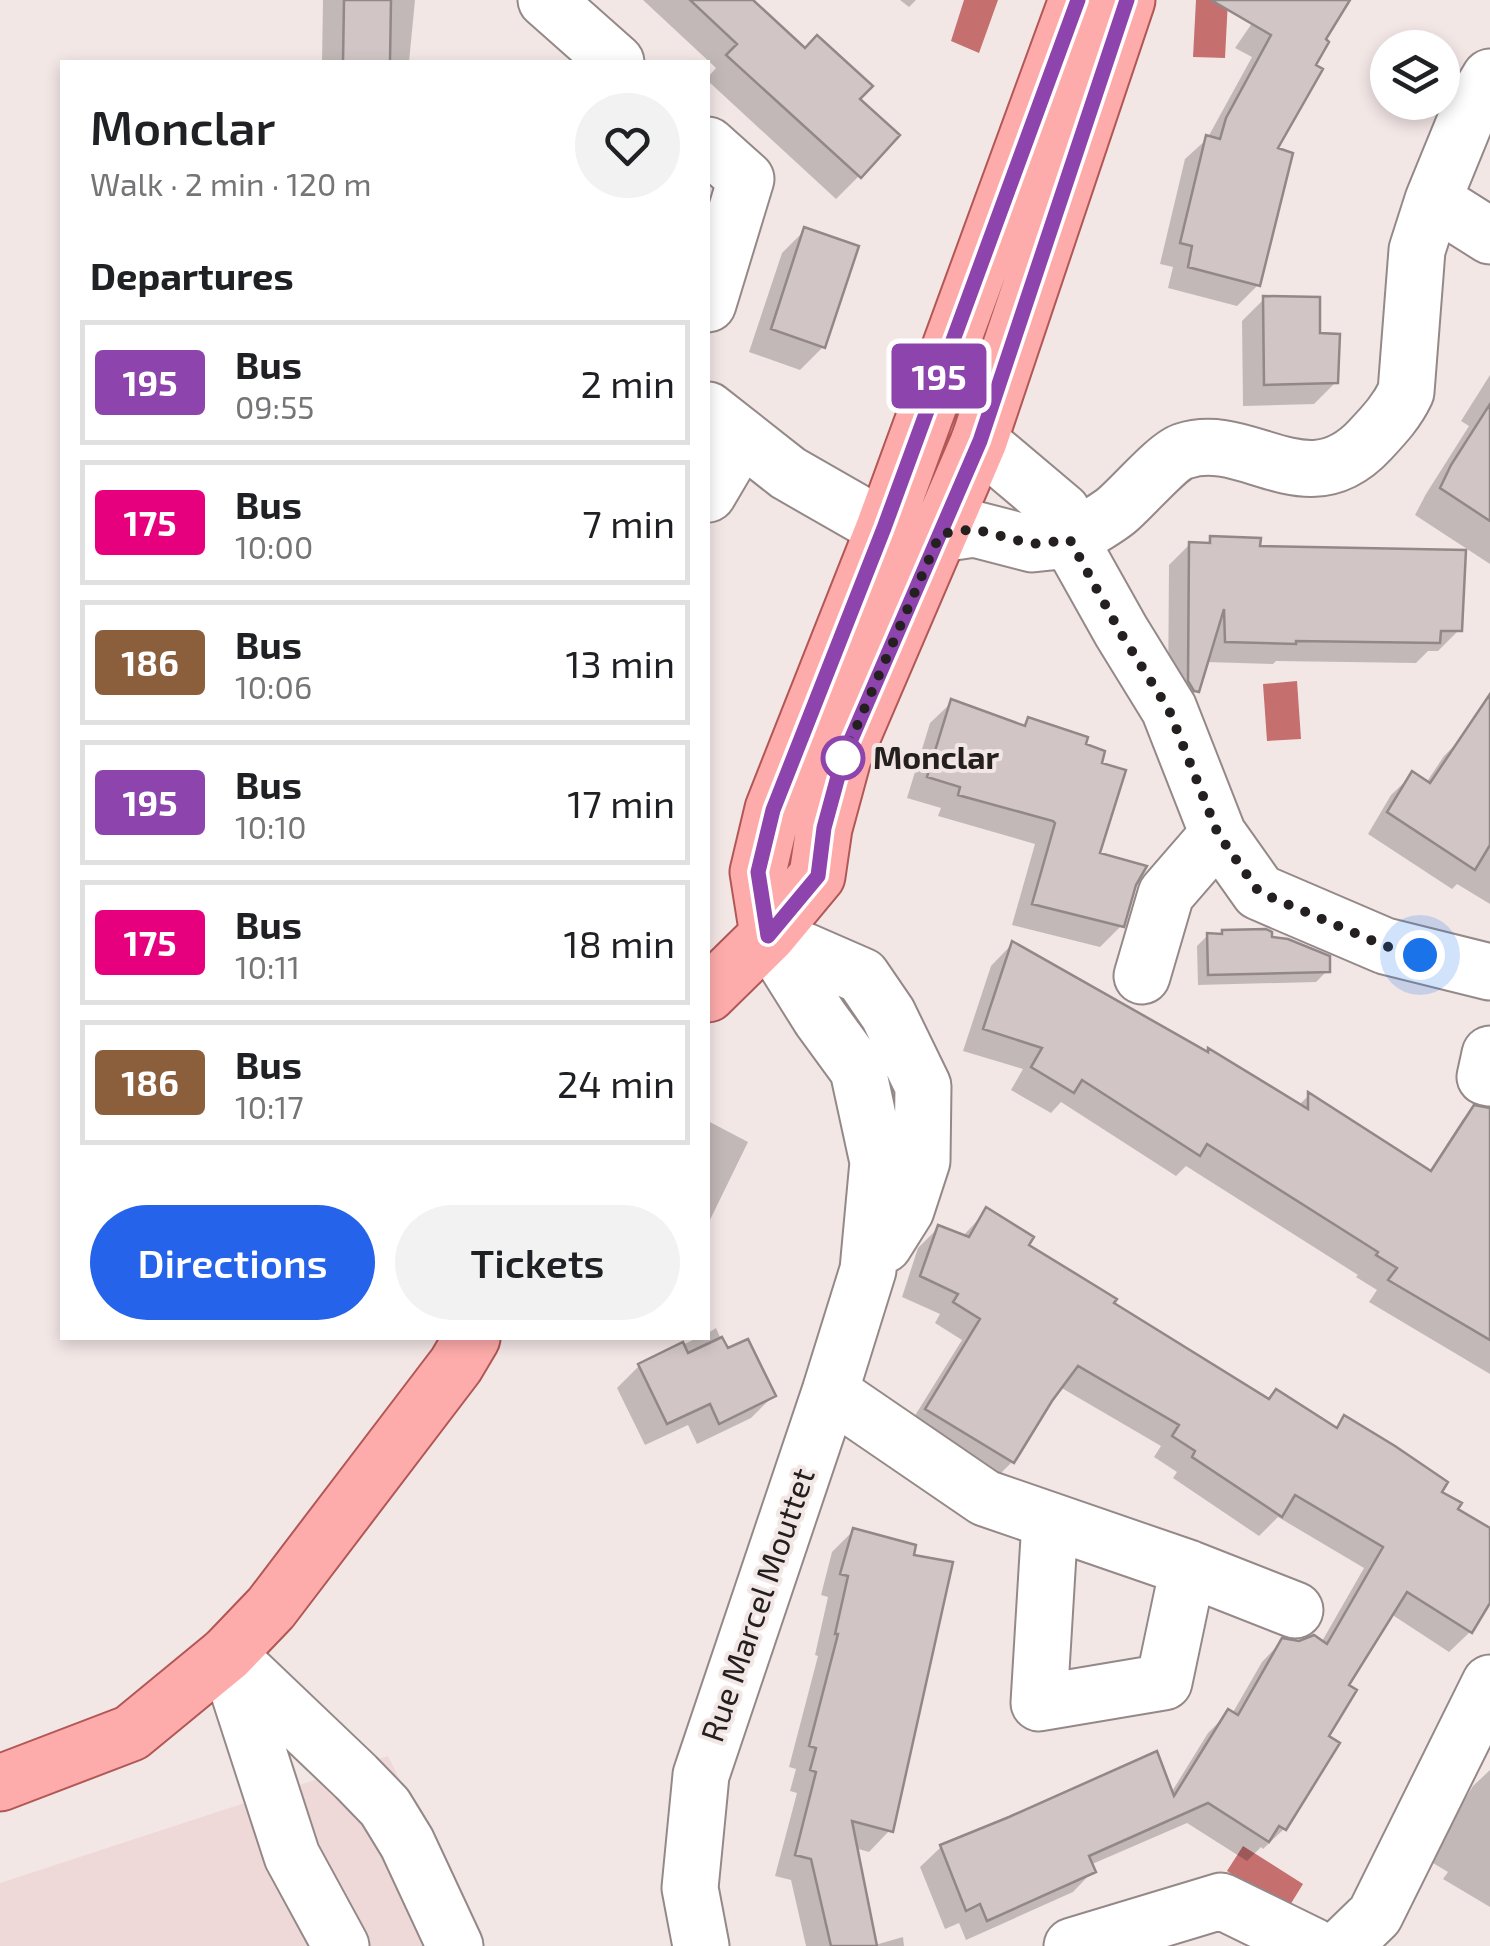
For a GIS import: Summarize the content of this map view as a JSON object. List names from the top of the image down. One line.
{"streets":{"street":["Rue Marcel Mouttet"]},"places":["Monclar"],"lines":["bus line 195"],"page":{"on_map":"195","heading":[["Monclar","Walk · 2 min · 120 m"],"Departures"],"list":[{"mark":"195","name":"Bus","note":"09:55","value":"2 min"},{"mark":"175","name":"Bus","note":"10:00","value":"7 min"},{"mark":"186","name":"Bus","note":"10:06","value":"13 min"},{"mark":"195","name":"Bus","note":"10:10","value":"17 min"},{"mark":"175","name":"Bus","note":"10:11","value":"18 min"},{"mark":"186","name":"Bus","note":"10:17","value":"24 min"}],"buttons":["Directions","Tickets"]}}
